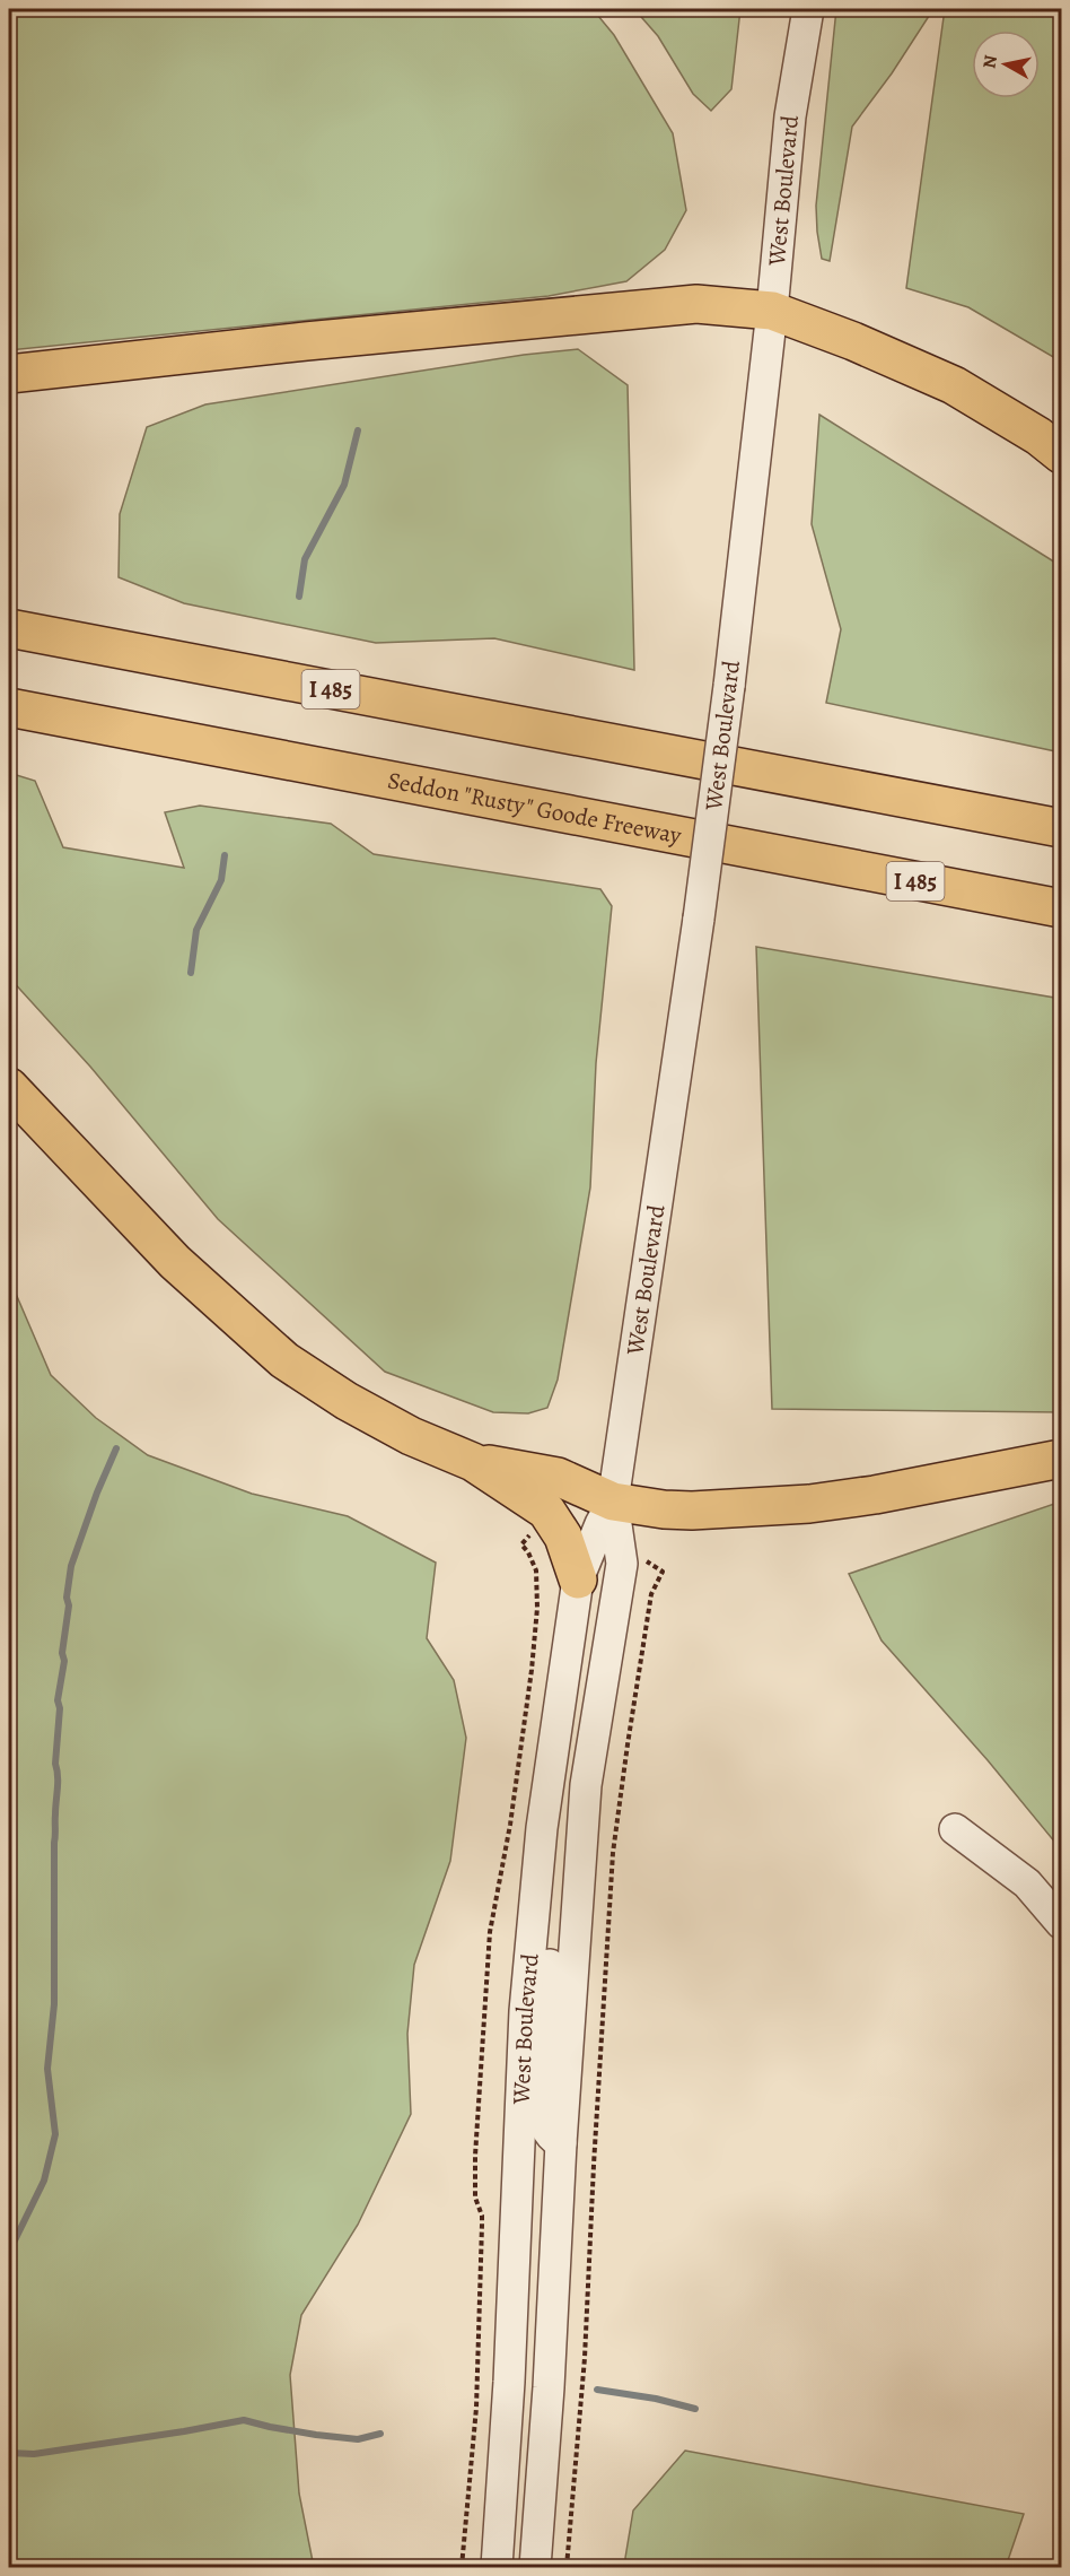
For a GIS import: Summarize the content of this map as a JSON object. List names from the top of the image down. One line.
{"streets":{"highway":["I 485","Seddon \"Rusty\" Goode Freeway"],"street":["West Boulevard"]},"north":"left"}
